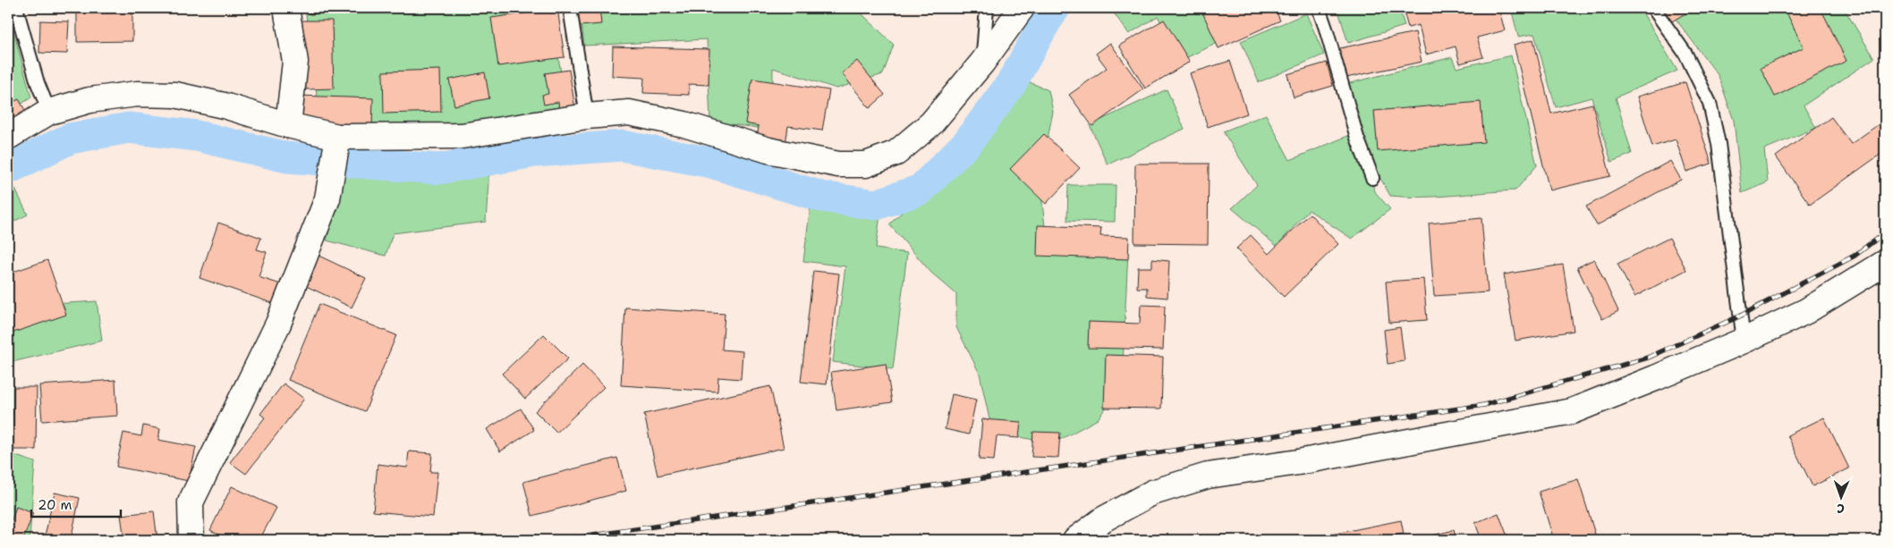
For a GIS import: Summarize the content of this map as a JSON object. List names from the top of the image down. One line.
{"scale_bar":"20 m","north":"bottom"}
